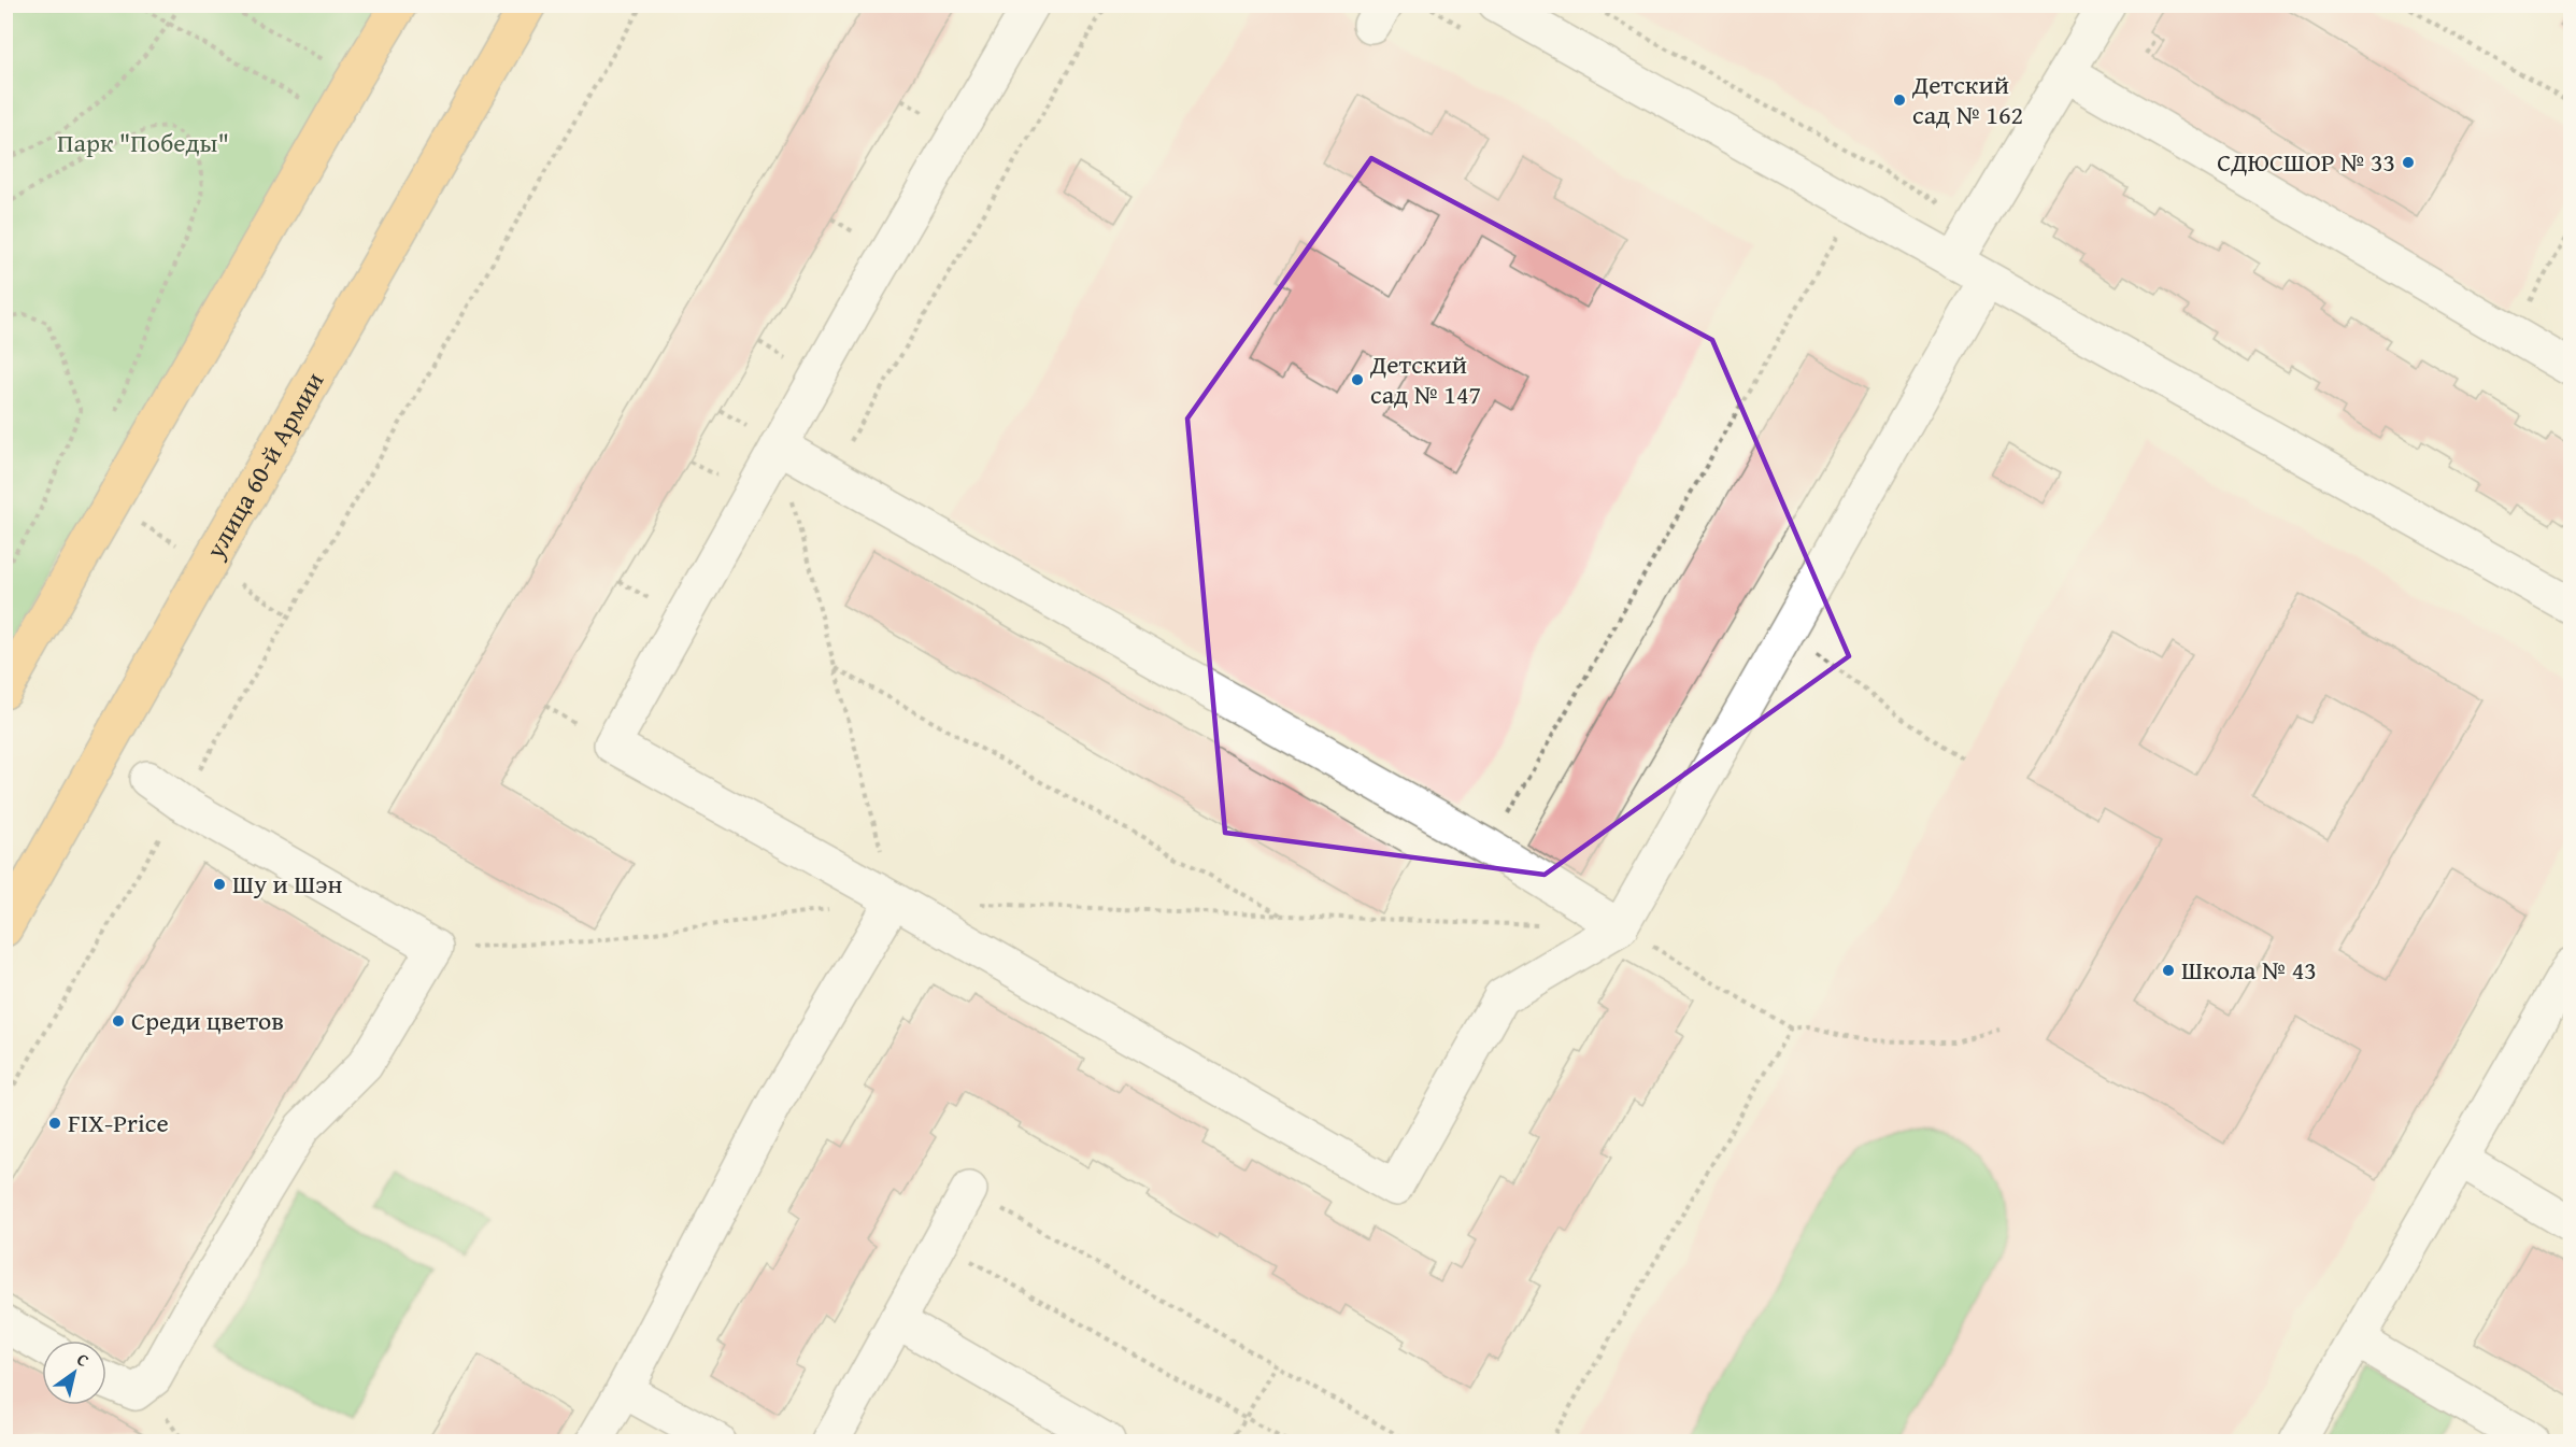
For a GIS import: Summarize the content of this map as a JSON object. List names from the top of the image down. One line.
{"streets":{"main road":["улица 60-й Армии"]},"parks":["Парк \"Победы\""],"places":["Детский сад № 162","СДЮСШОР № 33","Детский сад № 147","Шу и Шэн","Школа № 43","Среди цветов","FIX-Price"],"north":"top right"}
